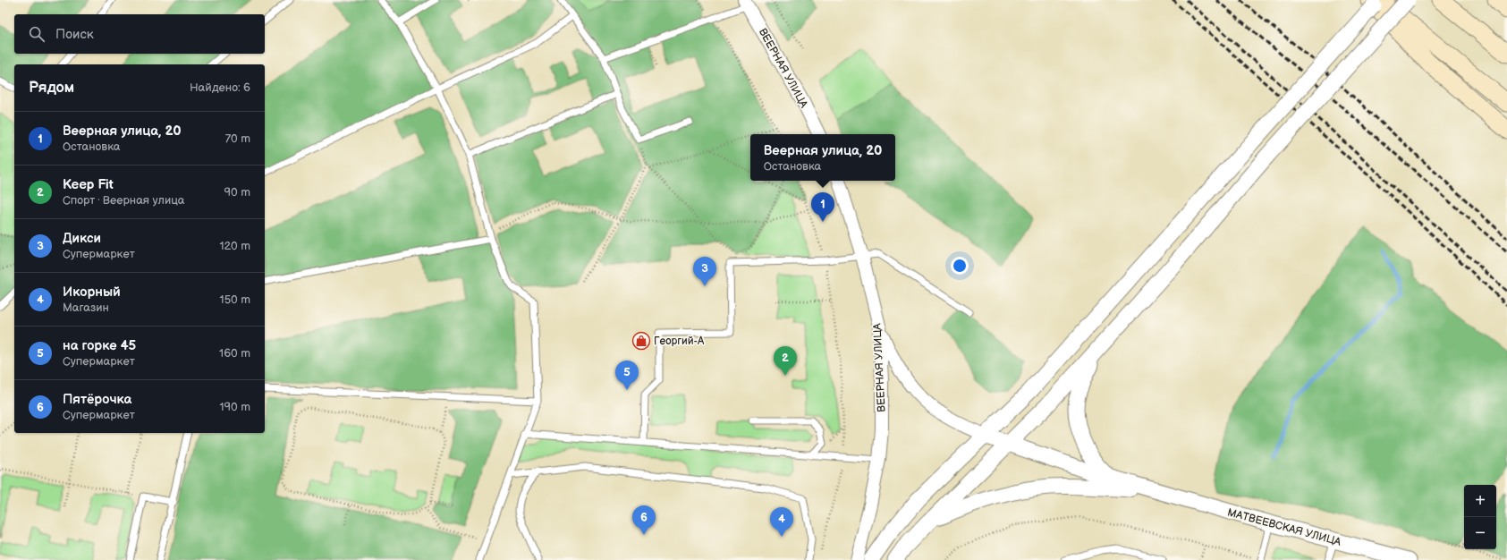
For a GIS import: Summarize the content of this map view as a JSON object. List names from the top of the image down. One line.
{"streets":{"street":["ВЕЕРНАЯ УЛИЦА","МАТВЕЕВСКАЯ УЛИЦА"]},"places":{"shop":["Георгий-А"]},"page":{"search":"Поиск","heading":["Рядом","Найдено: 6"],"list":[{"mark":"1","name":"Веерная улица, 20","note":"Остановка","value":"70 m"},{"mark":"2","name":"Keep Fit","note":"Спорт · Веерная улица","value":"90 m"},{"mark":"3","name":"Дикси","note":"Супермаркет","value":"120 m"},{"mark":"4","name":"Икорный","note":"Магазин","value":"150 m"},{"mark":"5","name":"на горке 45","note":"Супермаркет","value":"160 m"},{"mark":"6","name":"Пятёрочка","note":"Супермаркет","value":"190 m"}],"popup":["Веерная улица, 20","Остановка"],"pins":["1","3","2","5","6","4"],"map_buttons":["+","−"]}}
